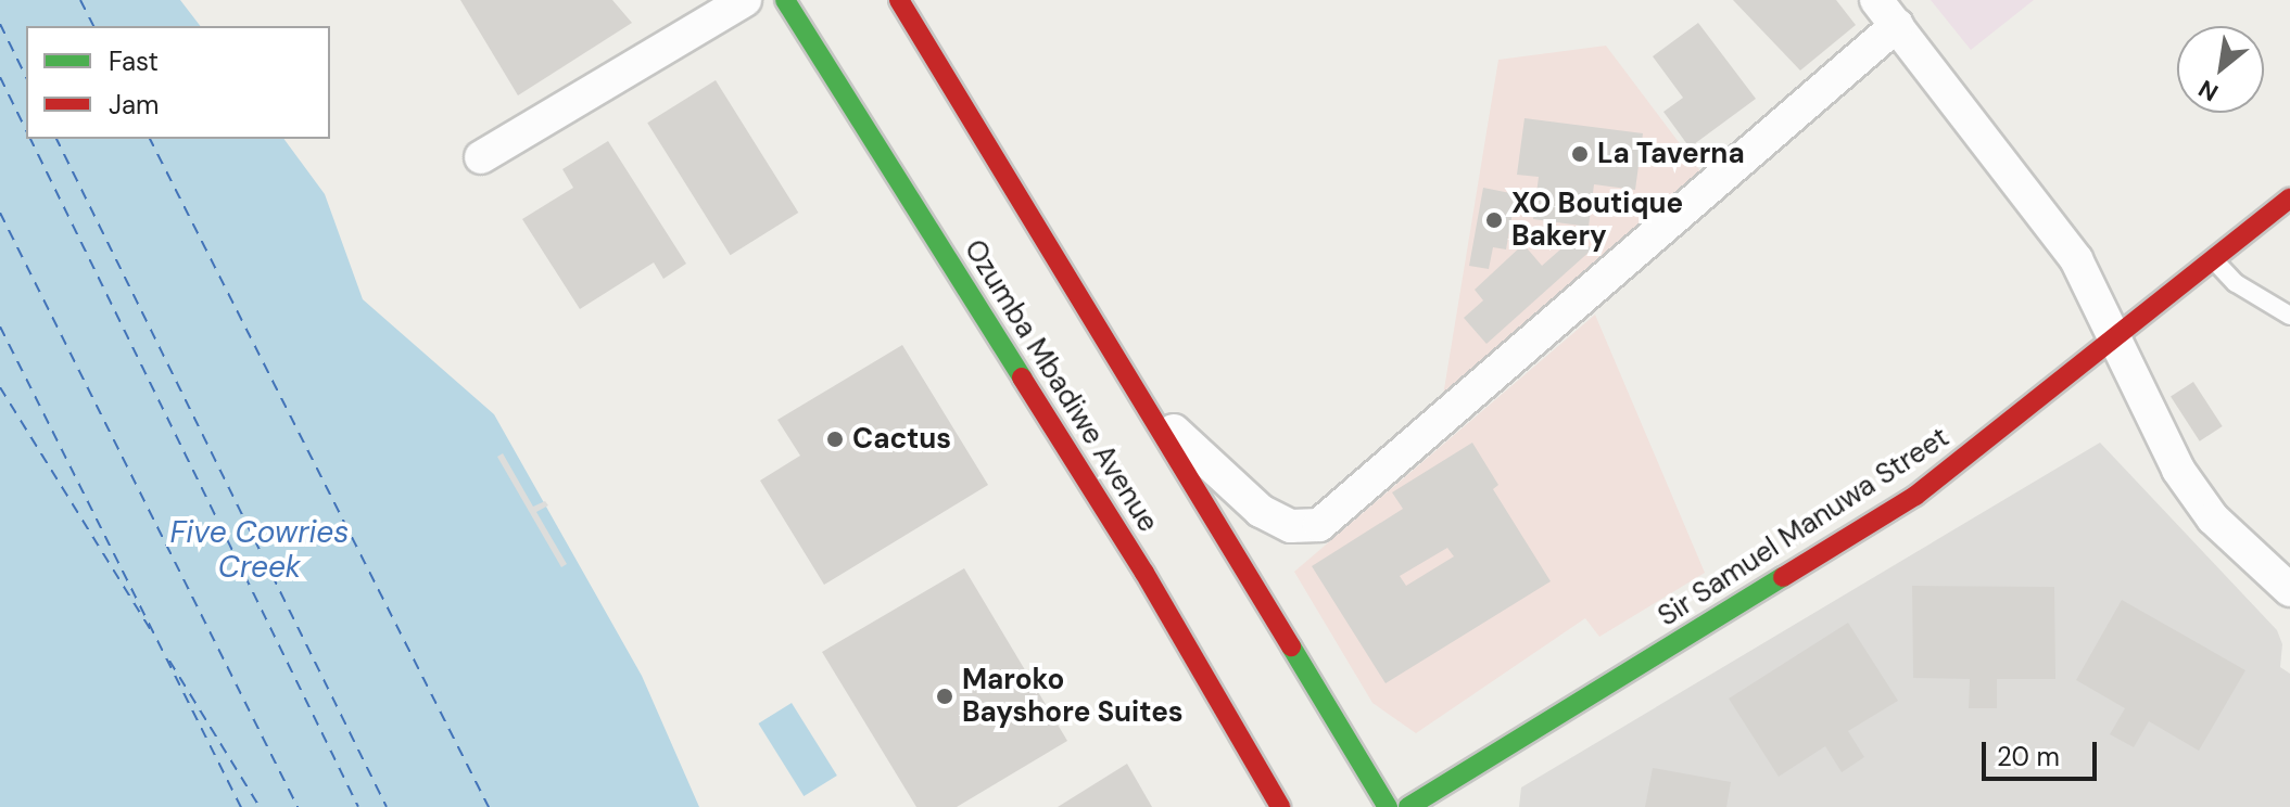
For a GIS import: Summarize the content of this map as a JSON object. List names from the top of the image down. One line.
{"streets":{"main road":["Ozumba Mbadiwe Avenue","Sir Samuel Manuwa Street"]},"water":["Five Cowries Creek"],"places":["La Taverna","XO Boutique Bakery","Cactus","Maroko Bayshore Suites"],"legend":["Fast","Jam"],"scale_bar":"20 m","north":"bottom left"}
